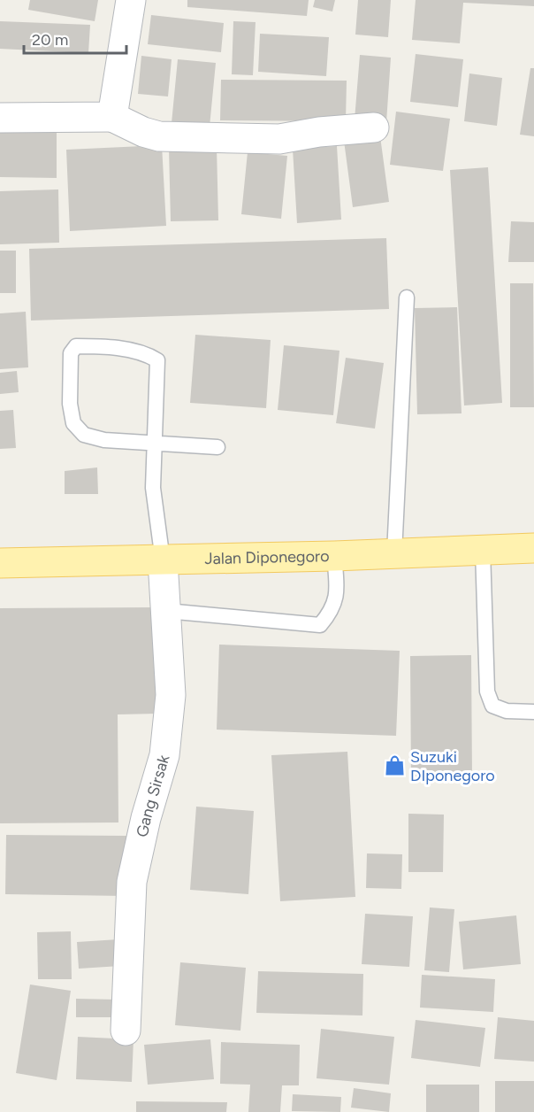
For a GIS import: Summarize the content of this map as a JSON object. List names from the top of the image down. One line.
{"streets":{"main road":["Jalan Diponegoro"],"street":["Gang Sirsak"]},"crossings":[["Jalan Diponegoro","Gang Sirsak"]],"places":{"shop":["Suzuki DIponegoro"]},"scale_bar":"20 m"}
